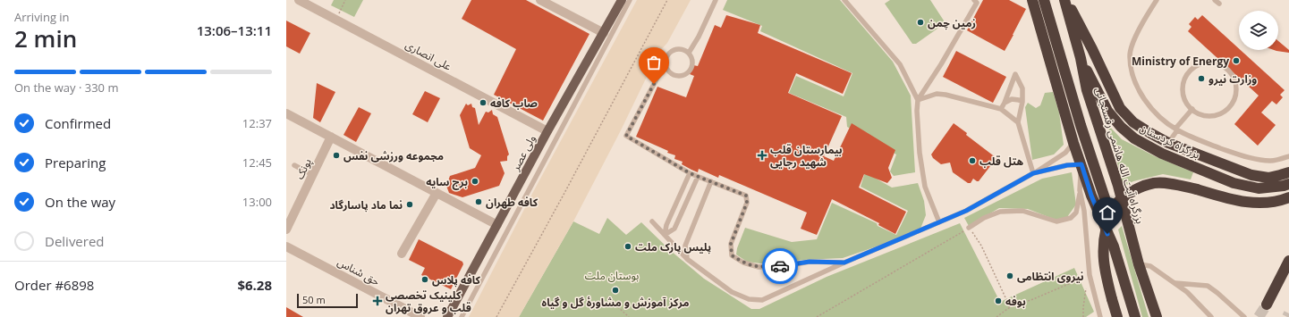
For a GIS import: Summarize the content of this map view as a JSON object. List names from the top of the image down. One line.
{"streets":{"highway":["بزرگراه کردستان","بزرگراه آیت الله هاشمی رفسنجانی"],"main road":["ولی عصر"],"street":["علی انصاری","پونک","حق شناس"]},"crossings":[["علی انصاری","ولی عصر"],["بزرگراه کردستان","بزرگراه آیت الله هاشمی رفسنجانی"]],"parks":["بوستان ملت"],"places":{"other":["زمین چمن","Ministry of Energy","وزارت نیرو","صاب کافه","مجموعه ورزشی نفس","هتل قلب","برج سایه","کافه طهران","نما ماد پاسارگاد","پلیس پارک ملت","نیروی انتظامی","کافه پلاس","مرکز آموزش و مشاورهٔ گل و گیاه","بوفه"],"health":["بیمارستان قلب شهید رجایی","کلینیک تخصصی قلب و عروق تهران"]},"scale_bar":"50 m","page":{"heading":["2 min","Arriving in","13:06–13:11"],"panel":["Order #6898","$6.28"],"bar":"On the way · 330 m","list":[["Confirmed","12:37"],["Preparing","12:45"],["On the way","13:00"],"Delivered"],"scale":"50 m"}}
